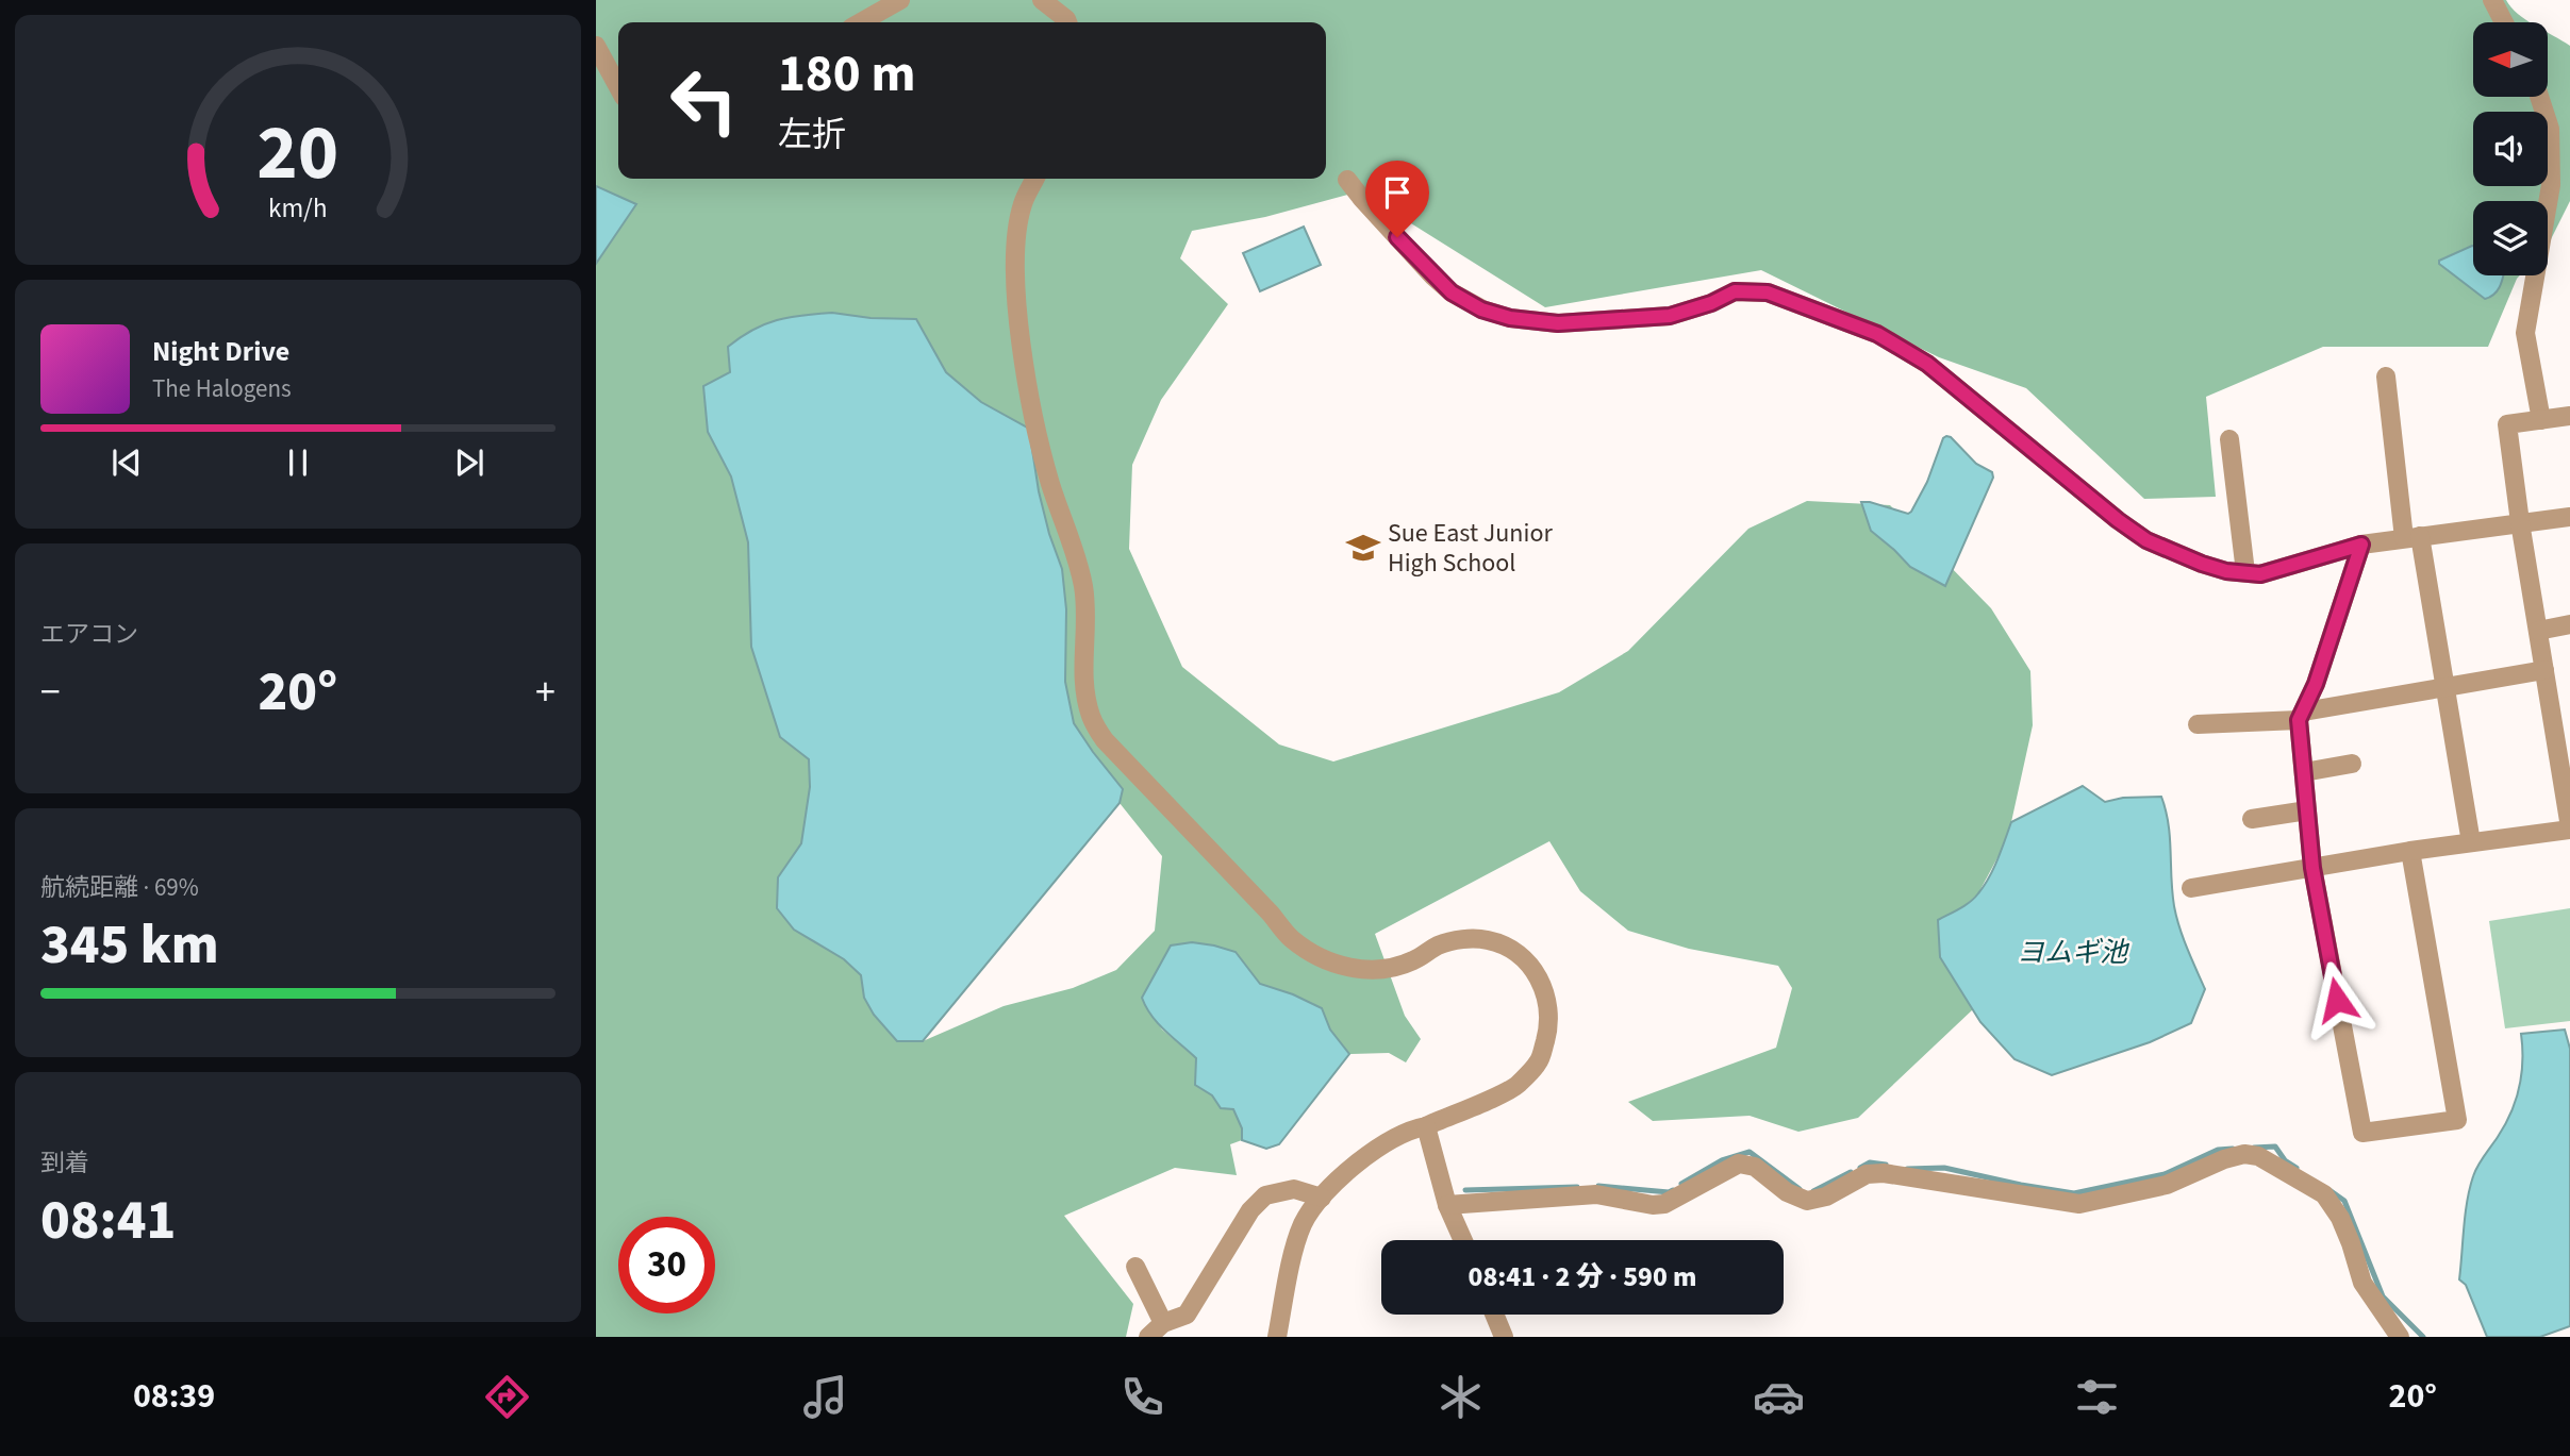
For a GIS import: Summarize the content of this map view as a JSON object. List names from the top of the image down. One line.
{"water":["ヨムギ池"],"places":{"school or university":["Sue East Junior High School"]},"north":"left","page":{"turn":["180 m","左折"],"song":["Night Drive","The Halogens"],"tile":["エアコン",["航続距離 · 69%","345 km"],["到着","08:41"]],"heat":["−","20°","+"],"limit":"30","trip":"08:41 · 2 分 · 590 m","tabs":["08:39","20°"],"gauge":["20","km/h"]}}
